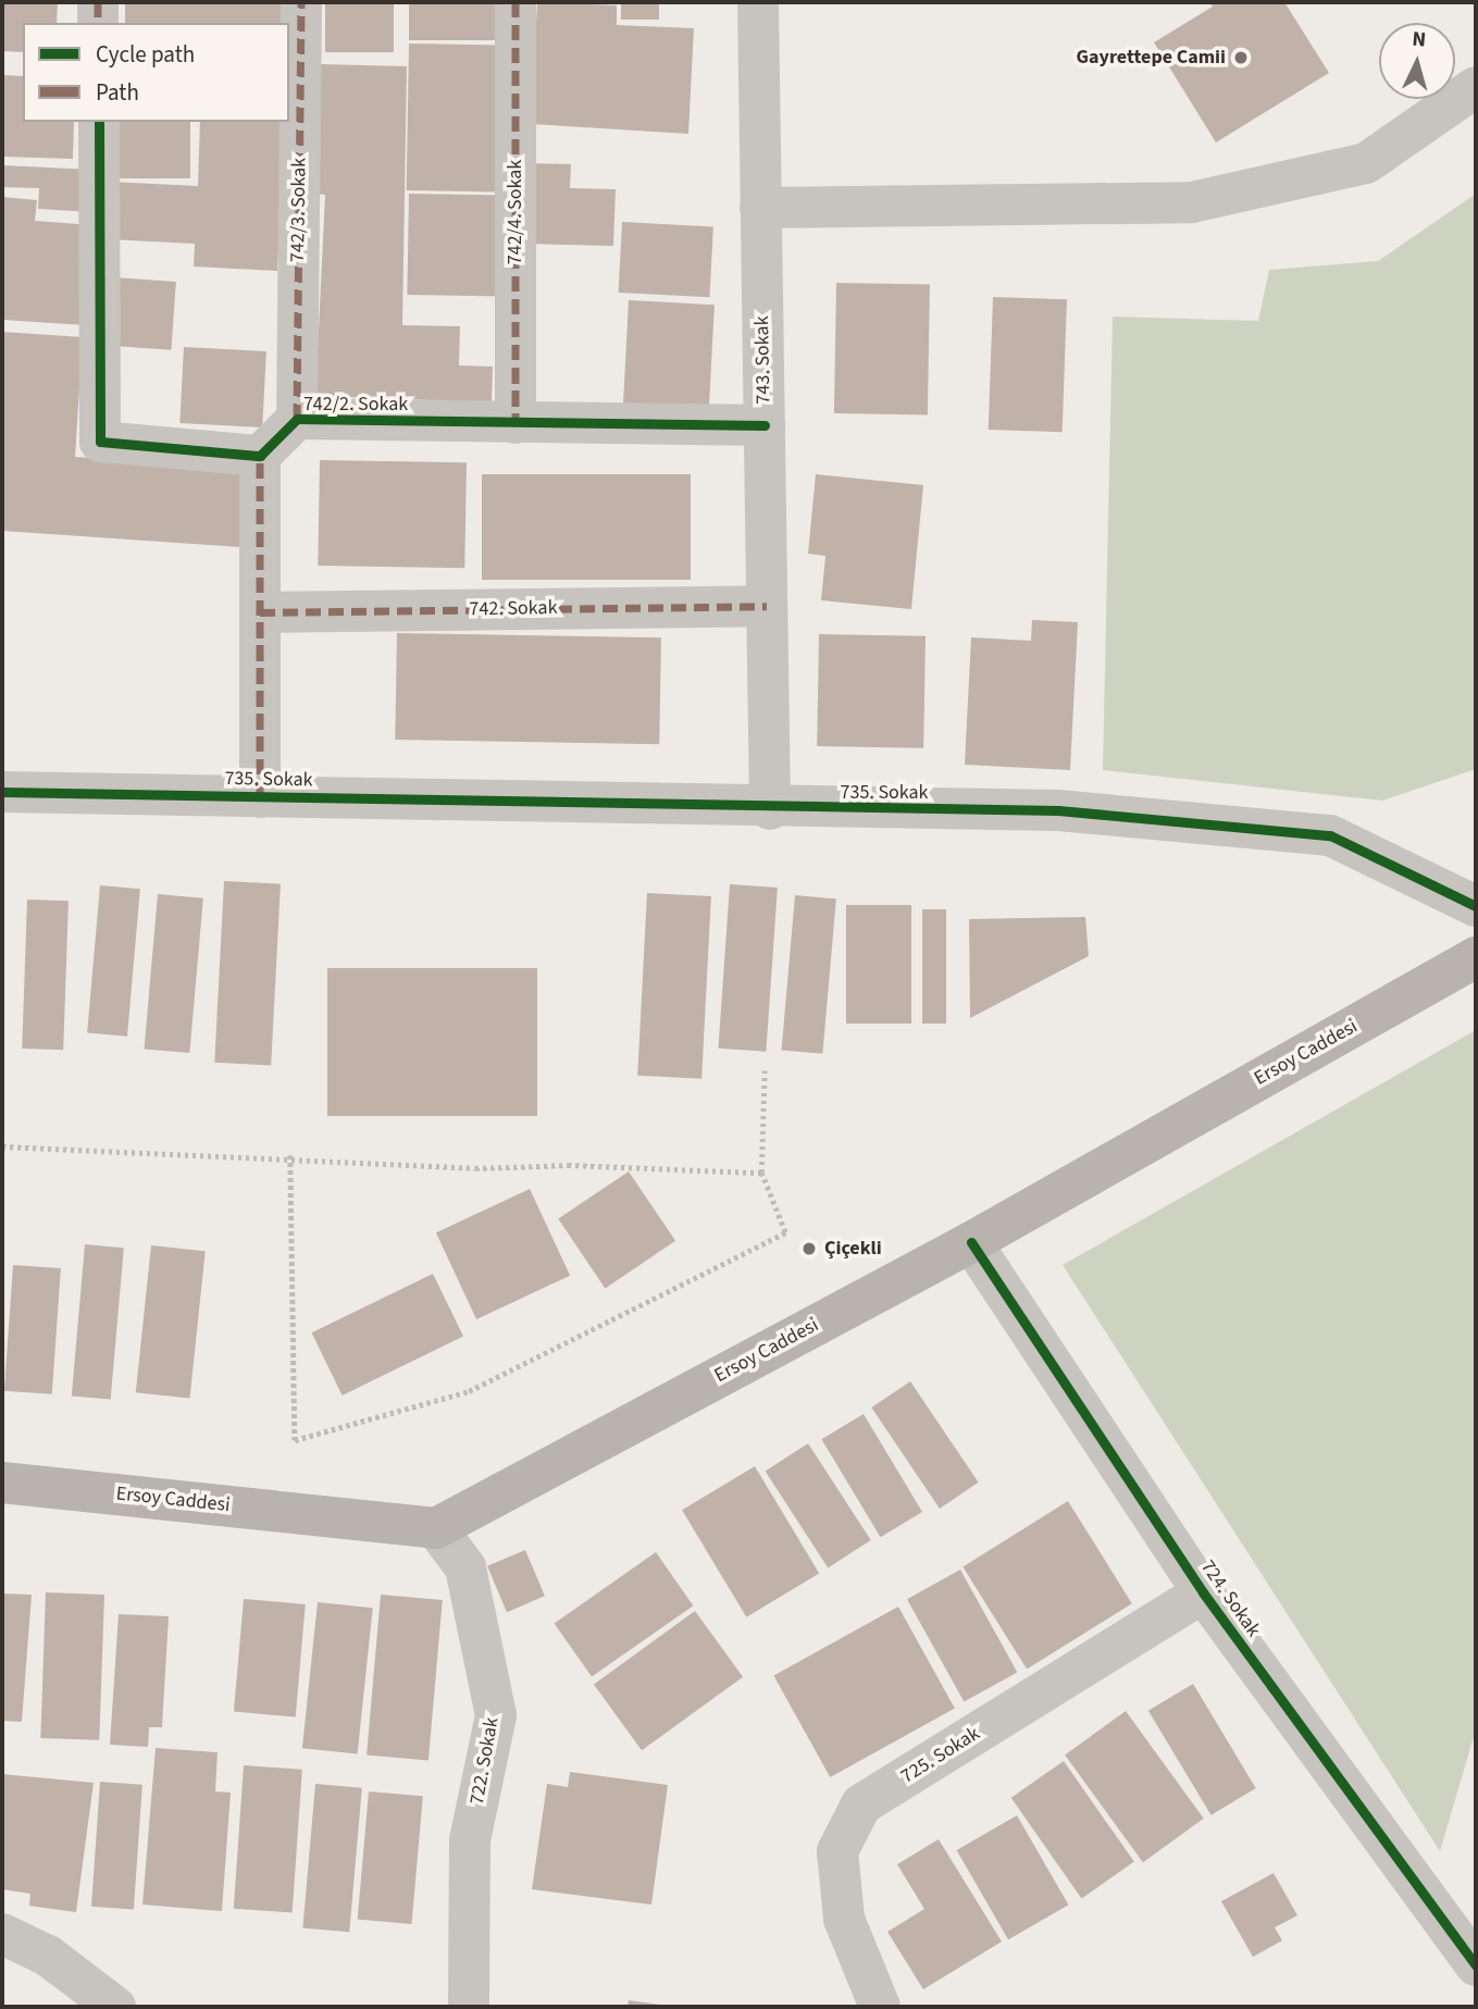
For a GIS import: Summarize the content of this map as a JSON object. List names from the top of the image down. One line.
{"streets":{"main road":["Ersoy Caddesi"],"street":["742/3. Sokak","742/4. Sokak","743. Sokak","742/2. Sokak","742. Sokak","735. Sokak","724. Sokak","725. Sokak","722. Sokak"]},"crossings":[["742/3. Sokak","742/2. Sokak"],["742/4. Sokak","742/2. Sokak"],["743. Sokak","742/2. Sokak"],["743. Sokak","742. Sokak"],["743. Sokak","735. Sokak"],["Ersoy Caddesi","724. Sokak"],["Ersoy Caddesi","722. Sokak"],["724. Sokak","725. Sokak"]],"places":["Gayrettepe Camii","Çiçekli"],"legend":["Cycle path","Path"],"north":"top"}
